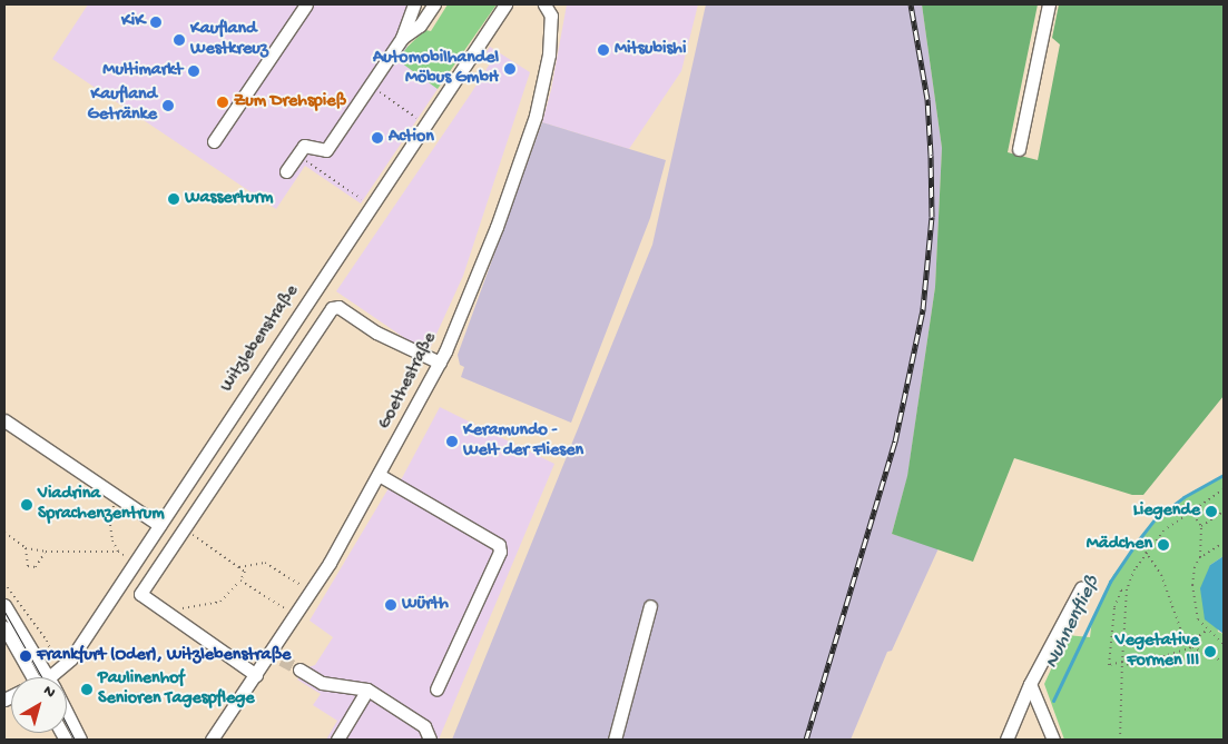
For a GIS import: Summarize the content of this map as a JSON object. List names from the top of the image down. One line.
{"streets":{"street":["Witzlebenstraße","Goethestraße"]},"water":["Nuhnenfließ"],"places":["KiK","Kaufland Westkreuz","Mitsubishi","Automobilhandel Möbus GmbH","Multimarkt","Zum Drehspieß","Kaufland Getränke","Action","Wasserturm","Keramundo - Welt der Fliesen","Viadrina Sprachenzentrum","Liegende","Mädchen","Würth","Vegetative Formen III","Frankfurt (Oder), Witzlebenstraße","Paulinenhof Senioren Tagespflege"],"north":"top right"}
